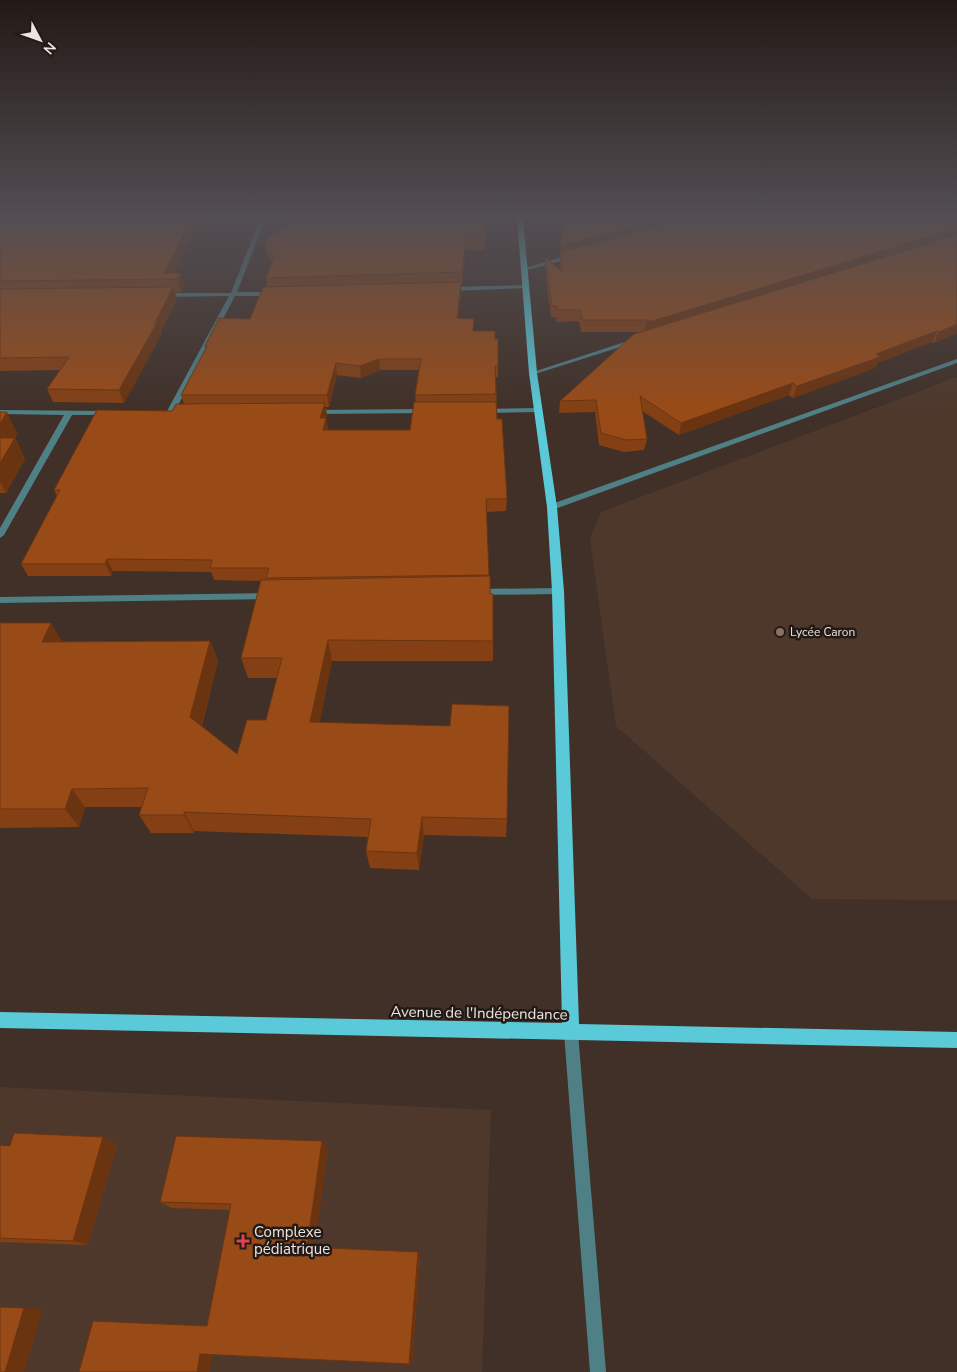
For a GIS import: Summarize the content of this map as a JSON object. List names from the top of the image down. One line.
{"streets":{"main road":["Avenue de l'Indépendance"]},"places":{"other":["Lycée Caron"],"health":["Complexe pédiatrique"]},"north":"bottom right"}
